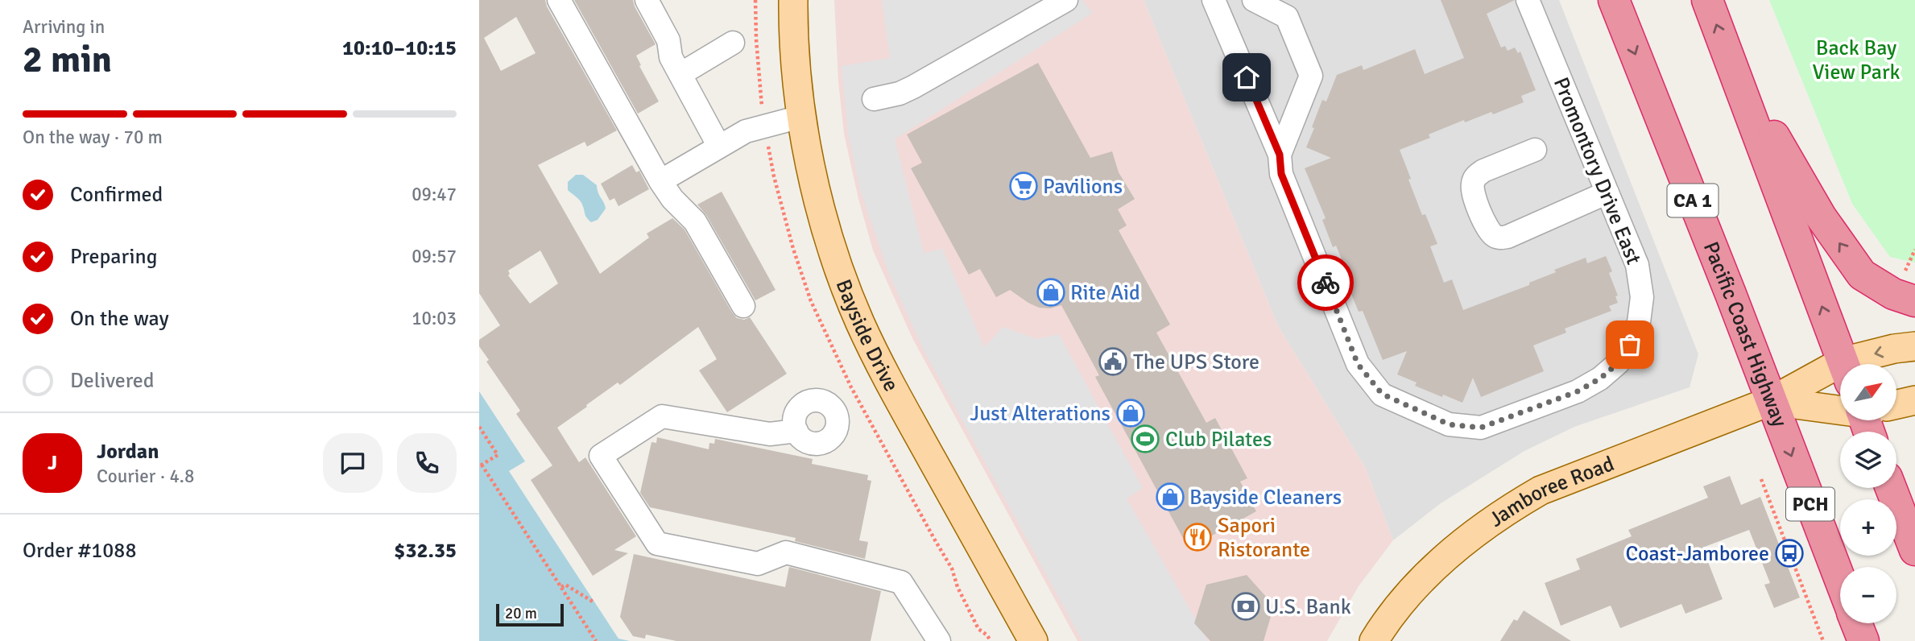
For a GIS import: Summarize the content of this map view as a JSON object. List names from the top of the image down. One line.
{"streets":{"highway":["CA 1","Pacific Coast Highway","PCH"],"main road":["Bayside Drive","Jamboree Road"],"street":["Promontory Drive East"]},"crossings":[["Pacific Coast Highway","Jamboree Road"]],"parks":["Back Bay View Park"],"places":{"supermarket":["Pavilions"],"shop":["Rite Aid","Just Alterations","Bayside Cleaners"],"public building":["The UPS Store"],"sports":["Club Pilates"],"restaurant":["Sapori Ristorante"],"bus stop":["Coast-Jamboree"],"bank":["U.S. Bank"]},"scale_bar":"20 m","north":"top right","page":{"heading":["2 min","Arriving in","10:10–10:15"],"panel":["Jordan","Courier · 4.8","Order #1088","$32.35"],"bar":"On the way · 70 m","list":[["Confirmed","09:47"],["Preparing","09:57"],["On the way","10:03"],"Delivered"],"map_buttons":["+","−"],"round":"J","scale":"20 m"}}
